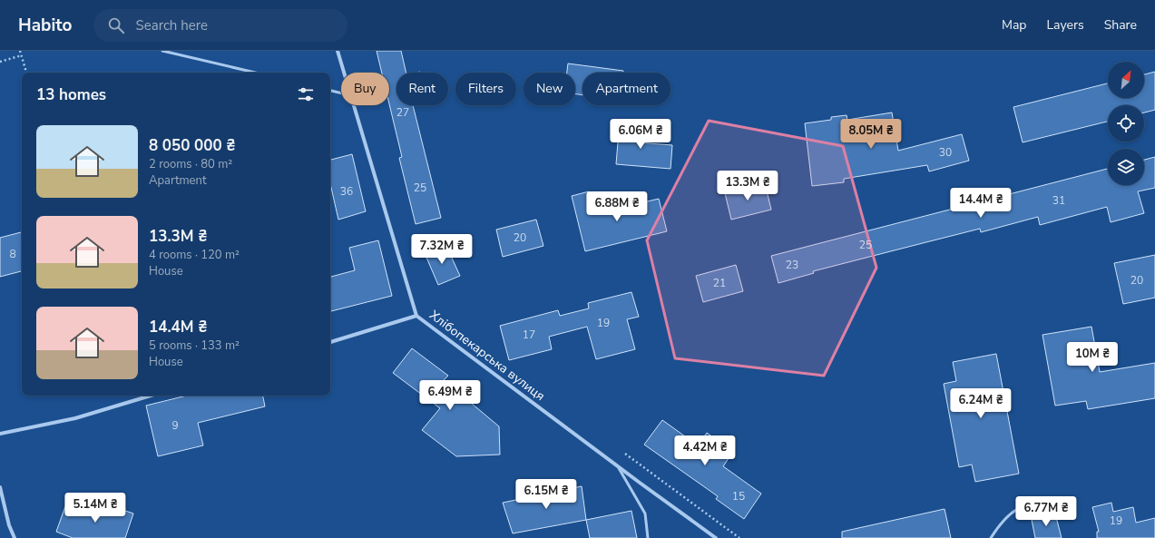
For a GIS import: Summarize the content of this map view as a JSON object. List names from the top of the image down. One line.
{"streets":{"street":["Хлібопекарська вулиця"]},"house_numbers":["27","30","25","36","31","20","25","8","23","20","21","19","17","9","15","19"],"north":"top right","page":{"header":"Habito","search":"Search here","nav":["Map","Layers","Share"],"chip":["Buy","Rent","Filters","New","Apartment"],"heading":"13 homes","list":[{"name":"8 050 000 ₴","note":"2 rooms · 80 m² · Apartment"},{"name":"13.3M ₴","note":"4 rooms · 120 m² · House"},{"name":"14.4M ₴","note":"5 rooms · 133 m² · House"}],"price":["6.06M ₴","8.05M ₴","13.3M ₴","14.4M ₴","6.88M ₴","7.32M ₴","10M ₴","6.49M ₴","6.24M ₴","4.42M ₴","6.15M ₴","5.14M ₴","6.77M ₴"]}}
